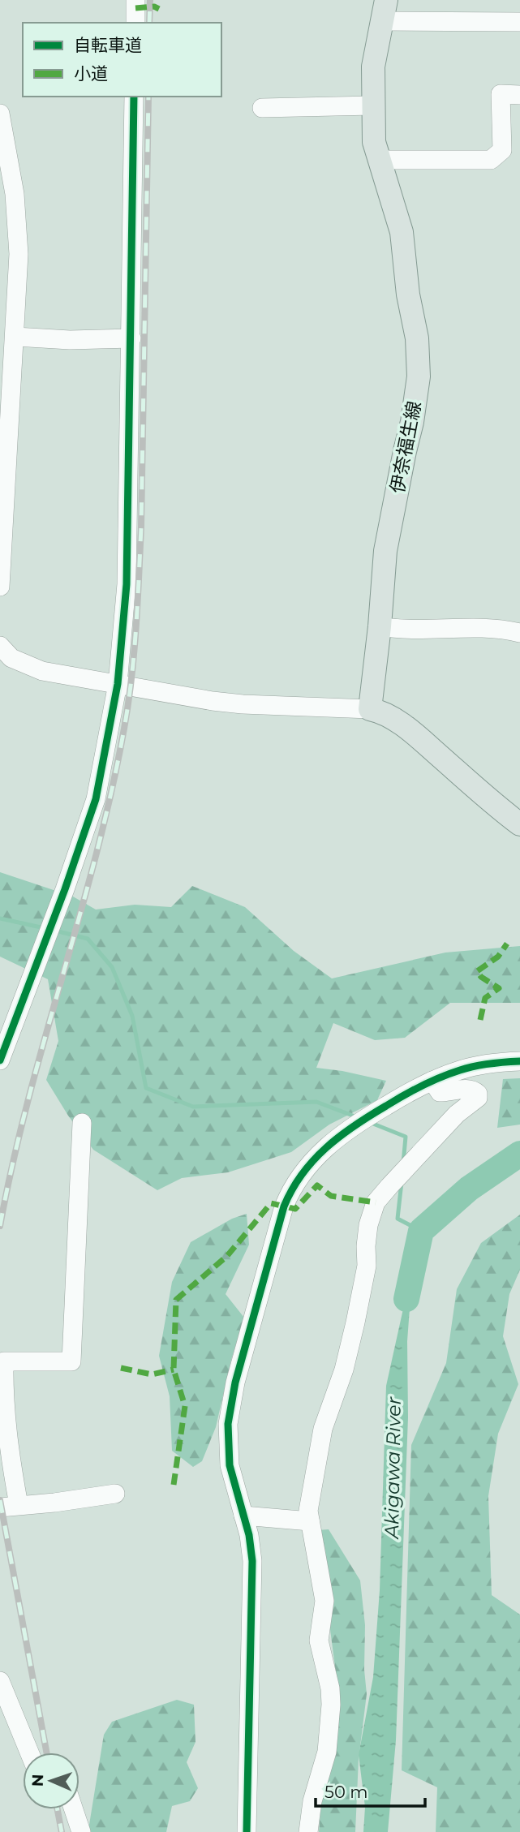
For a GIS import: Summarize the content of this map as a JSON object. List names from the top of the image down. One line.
{"streets":{"main road":["伊奈福生線"]},"water":["Akigawa River"],"legend":["自転車道","小道"],"scale_bar":"50 m","north":"left"}
